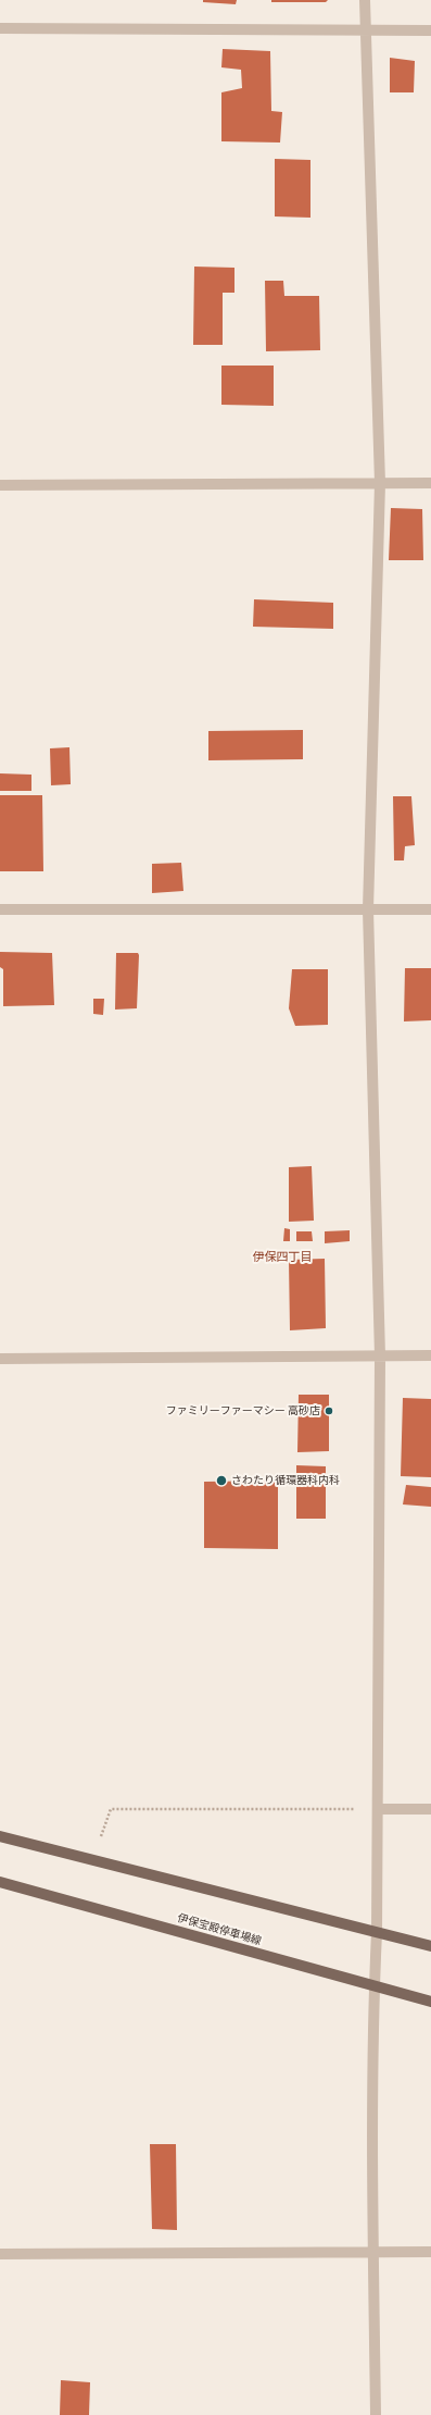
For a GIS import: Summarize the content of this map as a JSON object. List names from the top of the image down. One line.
{"streets":{"main road":["伊保宝殿停車場線"]},"districts":["伊保四丁目"],"places":["ファミリーファーマシー 高砂店","さわたり循環器科内科"]}
